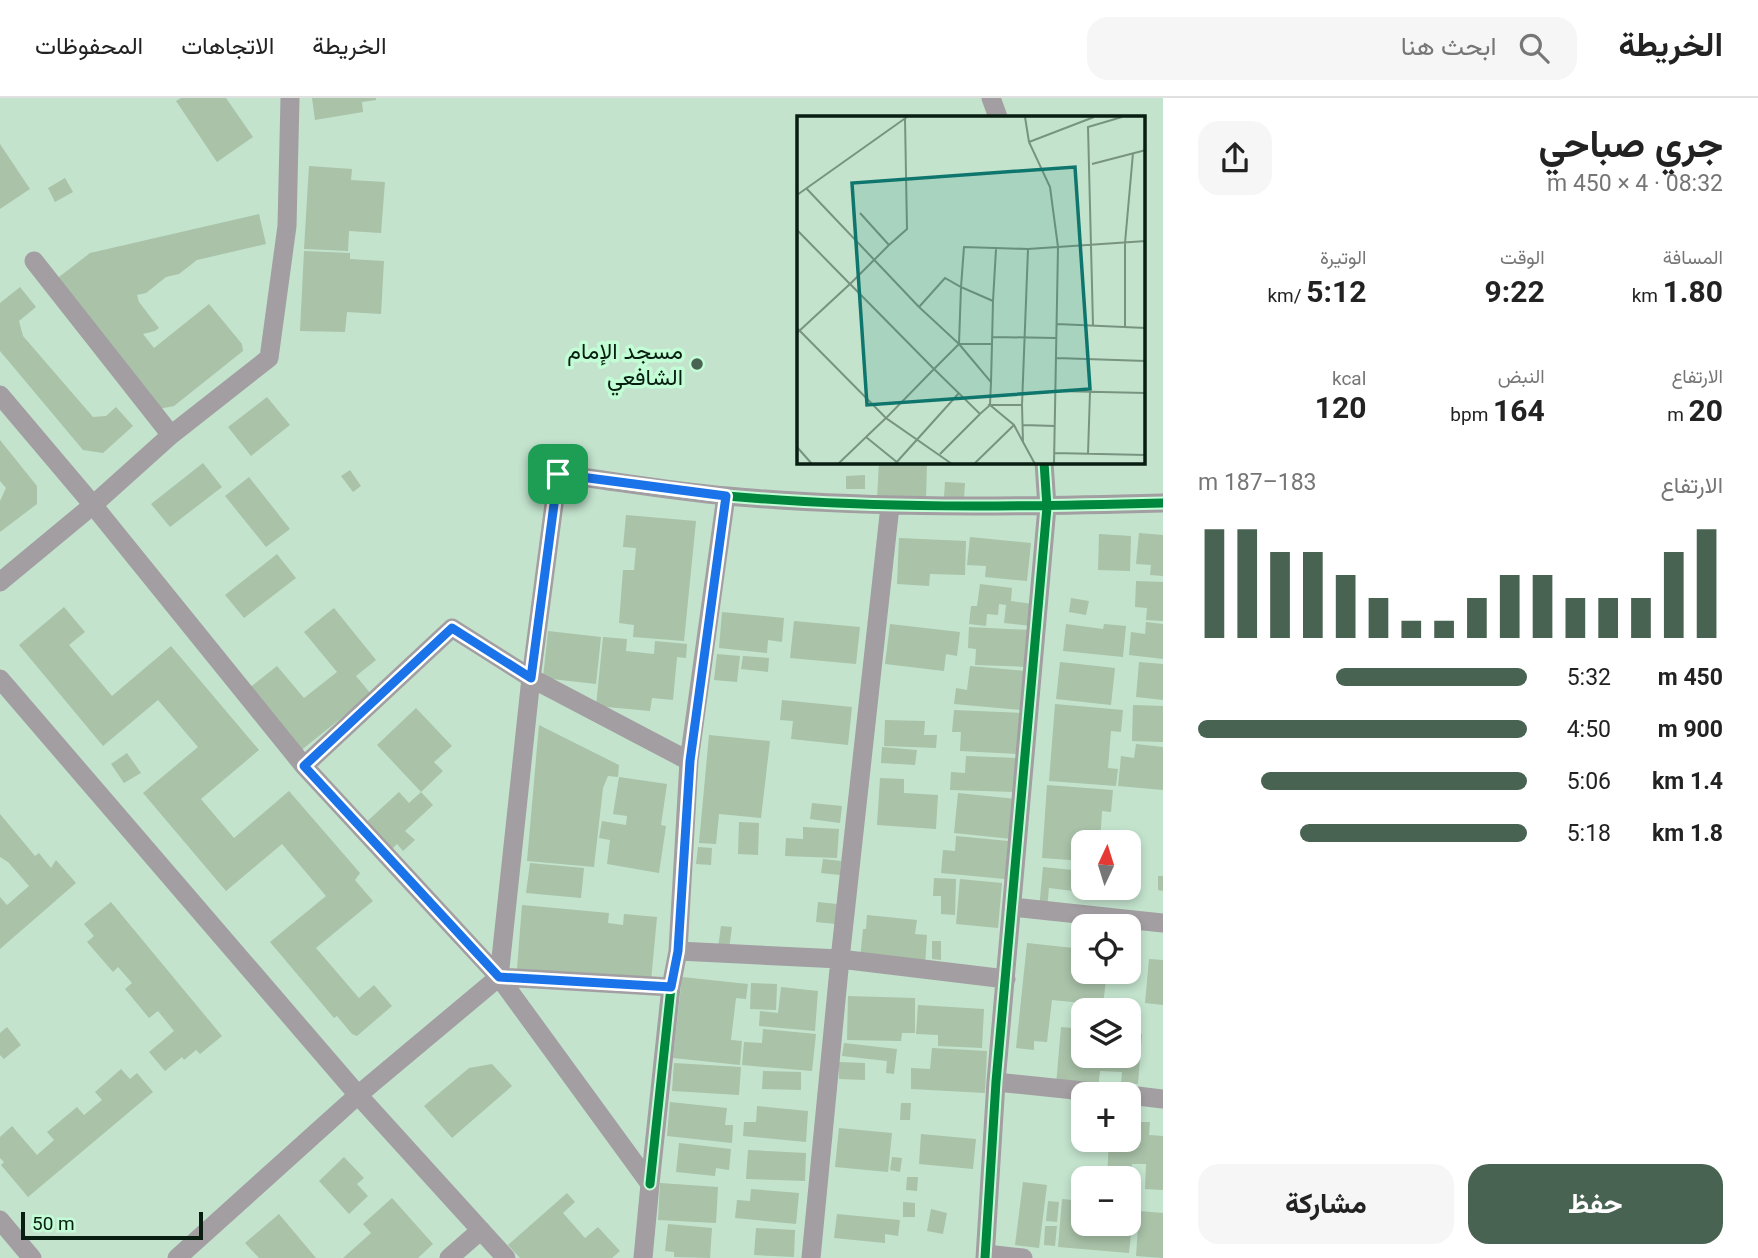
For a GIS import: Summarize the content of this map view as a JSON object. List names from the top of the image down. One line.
{"places":["مسجد الإمام الشافعي"],"scale_bar":"50 m","north":"top","page":{"header":"الخريطة","search":"ابحث هنا","nav":["الخريطة","الاتجاهات","المحفوظات"],"heading":["جري صباحي","08:32 · 4 × 450 m"],"stats":[["المسافة","1.80 km"],["الوقت","9:22"],["الوتيرة","5:12 /km"],["الارتفاع","20 m"],["النبض","164 bpm"],["kcal","120"]],"chart":["الارتفاع","183–187 m"],"list":[{"name":"450 m","note":"5:32"},{"name":"900 m","note":"4:50"},{"name":"1.4 km","note":"5:06"},{"name":"1.8 km","note":"5:18"}],"map_buttons":["+","−"],"buttons":["حفظ","مشاركة"],"scale":"50 m"}}
